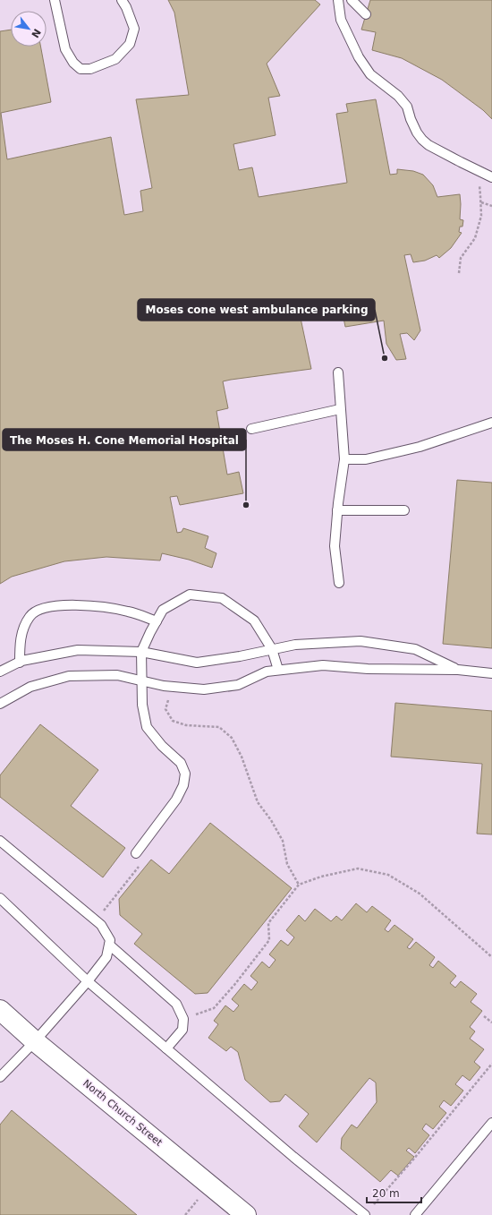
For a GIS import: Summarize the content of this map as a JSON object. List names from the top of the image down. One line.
{"streets":{"main road":["North Church Street"]},"places":["Moses cone west ambulance parking","The Moses H. Cone Memorial Hospital"],"scale_bar":"20 m","north":"bottom right"}
